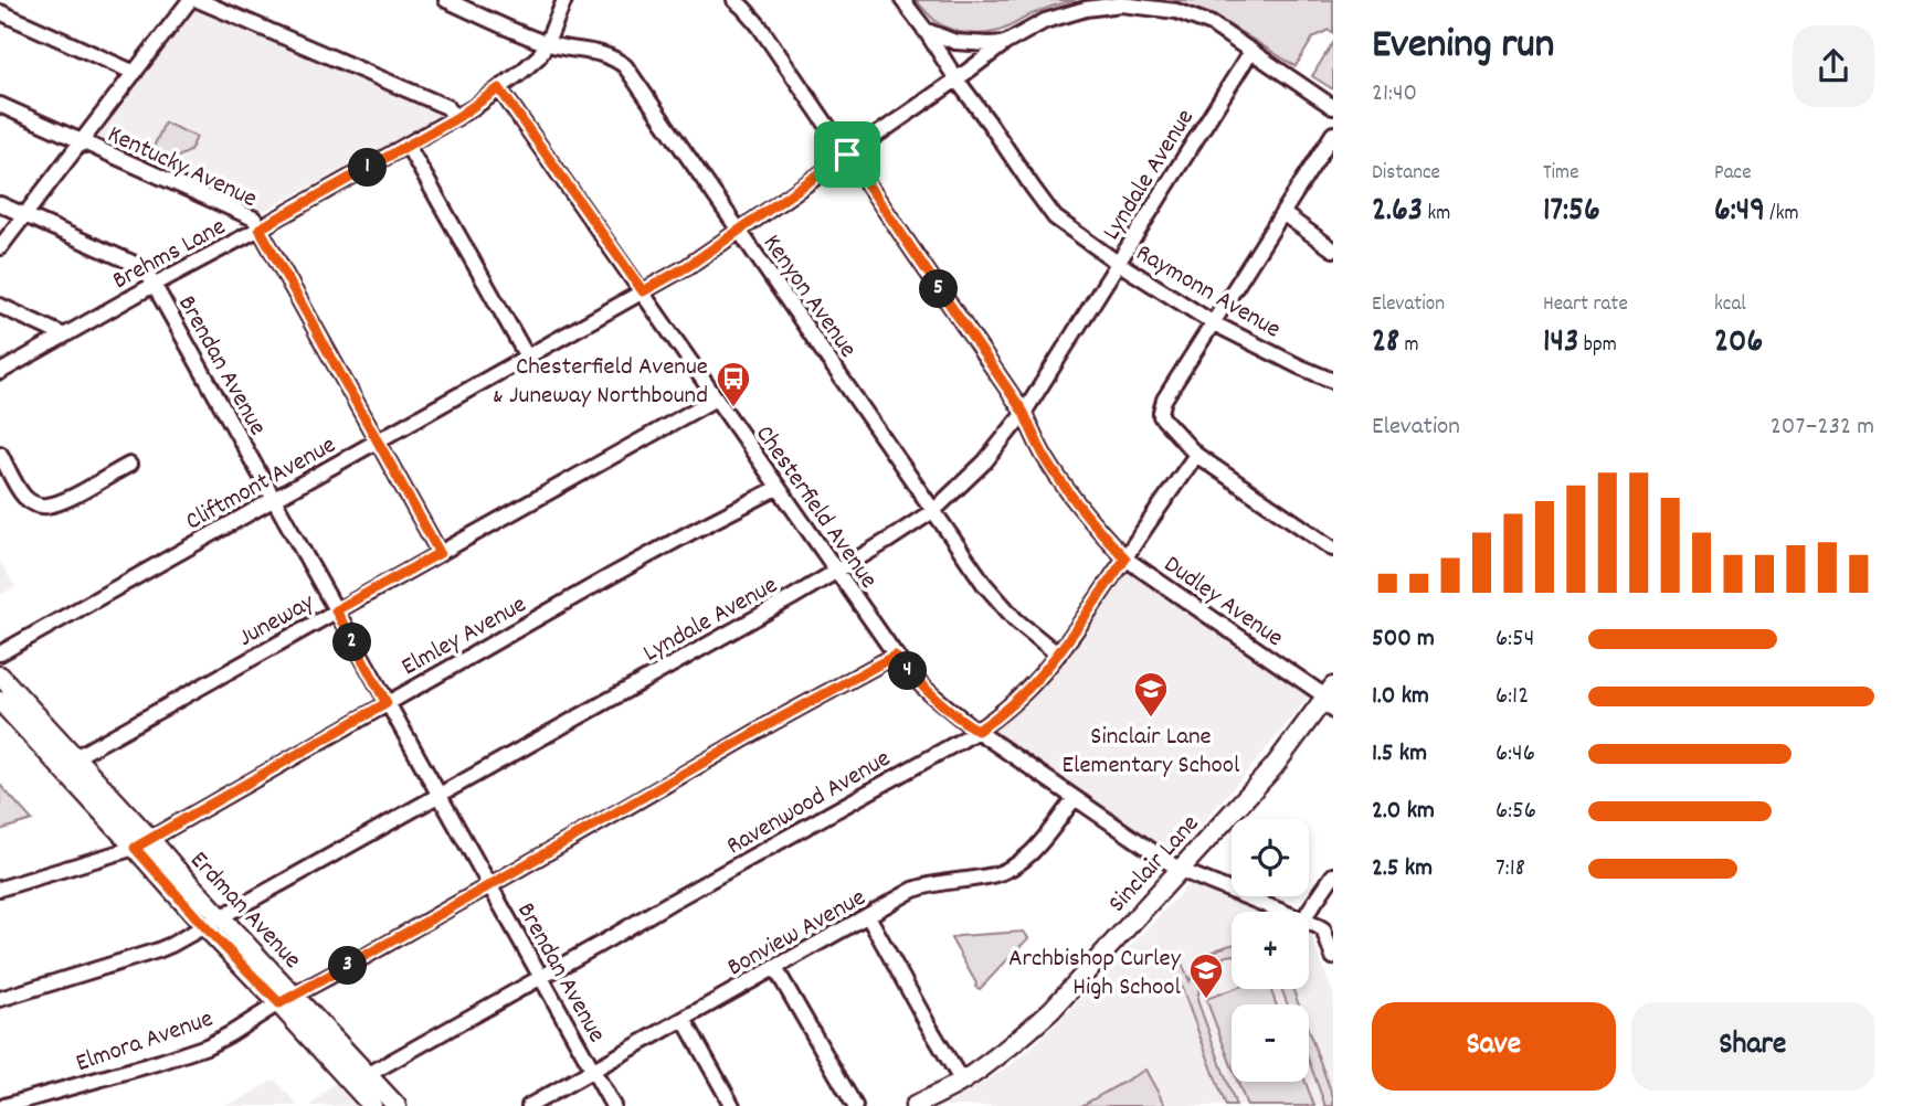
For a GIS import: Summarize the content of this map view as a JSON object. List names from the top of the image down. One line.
{"streets":{"main road":["Sinclair Lane","Erdman Avenue"],"street":["Kentucky Avenue","Lyndale Avenue","Brehms Lane","Raymonn Avenue","Kenyon Avenue","Brendan Avenue","Cliftmont Avenue","Chesterfield Avenue","Dudley Avenue","Juneway","Elmley Avenue","Ravenwood Avenue","Bonview Avenue","Elmora Avenue"]},"crossings":[["Kentucky Avenue","Brehms Lane"],["Kentucky Avenue","Cliftmont Avenue"],["Kentucky Avenue","Juneway"],["Lyndale Avenue","Raymonn Avenue"],["Lyndale Avenue","Kenyon Avenue"],["Lyndale Avenue","Brendan Avenue"],["Lyndale Avenue","Cliftmont Avenue"],["Lyndale Avenue","Chesterfield Avenue"],["Lyndale Avenue","Dudley Avenue"],["Lyndale Avenue","Erdman Avenue"],["Brehms Lane","Kenyon Avenue"],["Brehms Lane","Brendan Avenue"],["Brehms Lane","Chesterfield Avenue"],["Raymonn Avenue","Cliftmont Avenue"],["Kenyon Avenue","Cliftmont Avenue"],["Kenyon Avenue","Ravenwood Avenue"],["Brendan Avenue","Cliftmont Avenue"],["Brendan Avenue","Juneway"],["Brendan Avenue","Elmley Avenue"],["Brendan Avenue","Ravenwood Avenue"],["Brendan Avenue","Bonview Avenue"],["Brendan Avenue","Elmora Avenue"],["Cliftmont Avenue","Chesterfield Avenue"],["Cliftmont Avenue","Dudley Avenue"],["Chesterfield Avenue","Juneway"],["Chesterfield Avenue","Elmley Avenue"],["Chesterfield Avenue","Ravenwood Avenue"],["Chesterfield Avenue","Sinclair Lane"],["Chesterfield Avenue","Bonview Avenue"],["Chesterfield Avenue","Elmora Avenue"],["Dudley Avenue","Ravenwood Avenue"],["Dudley Avenue","Sinclair Lane"],["Juneway","Erdman Avenue"],["Elmley Avenue","Erdman Avenue"],["Ravenwood Avenue","Erdman Avenue"],["Erdman Avenue","Elmora Avenue"]],"places":{"bus stop":["Chesterfield Avenue & Juneway Northbound"],"school or university":["Sinclair Lane Elementary School","Archbishop Curley High School"]},"page":{"heading":["Evening run","21:40"],"stats":[["Distance","2.63 km"],["Time","17:56"],["Pace","6:49 /km"],["Elevation","28 m"],["Heart rate","143 bpm"],["kcal","206"]],"pins":["1","5","2","4","3"],"chart":["Elevation","207–232 m"],"list":[{"name":"500 m","note":"6:54"},{"name":"1.0 km","note":"6:12"},{"name":"1.5 km","note":"6:46"},{"name":"2.0 km","note":"6:56"},{"name":"2.5 km","note":"7:18"}],"map_buttons":["+","−"],"buttons":["Save","Share"]}}
